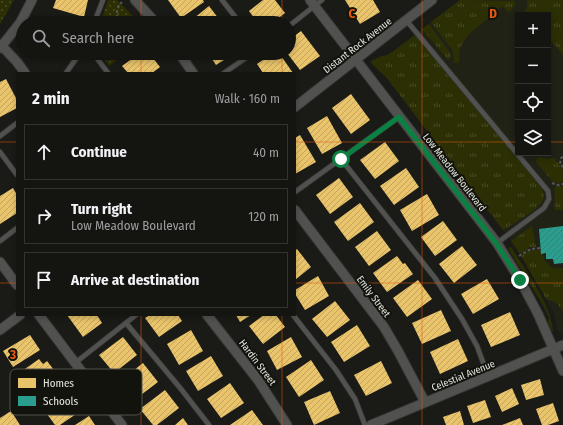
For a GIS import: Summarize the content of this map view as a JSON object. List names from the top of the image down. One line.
{"streets":{"street":["Distant Rock Avenue","Low Meadow Boulevard","Emily Street","Hardin Street","Celestial Avenue"]},"crossings":[["Distant Rock Avenue","Low Meadow Boulevard"],["Low Meadow Boulevard","Celestial Avenue"],["Emily Street","Celestial Avenue"]],"legend":["Homes","Schools"],"page":{"map_buttons":["+","−"],"search":"Search here","heading":["2 min","Walk · 160 m"],"list":[["Continue","40 m"],["Turn right","Low Meadow Boulevard","120 m"],"Arrive at destination"]},"grid":{"columns":["C","D"],"rows":["3"]}}
